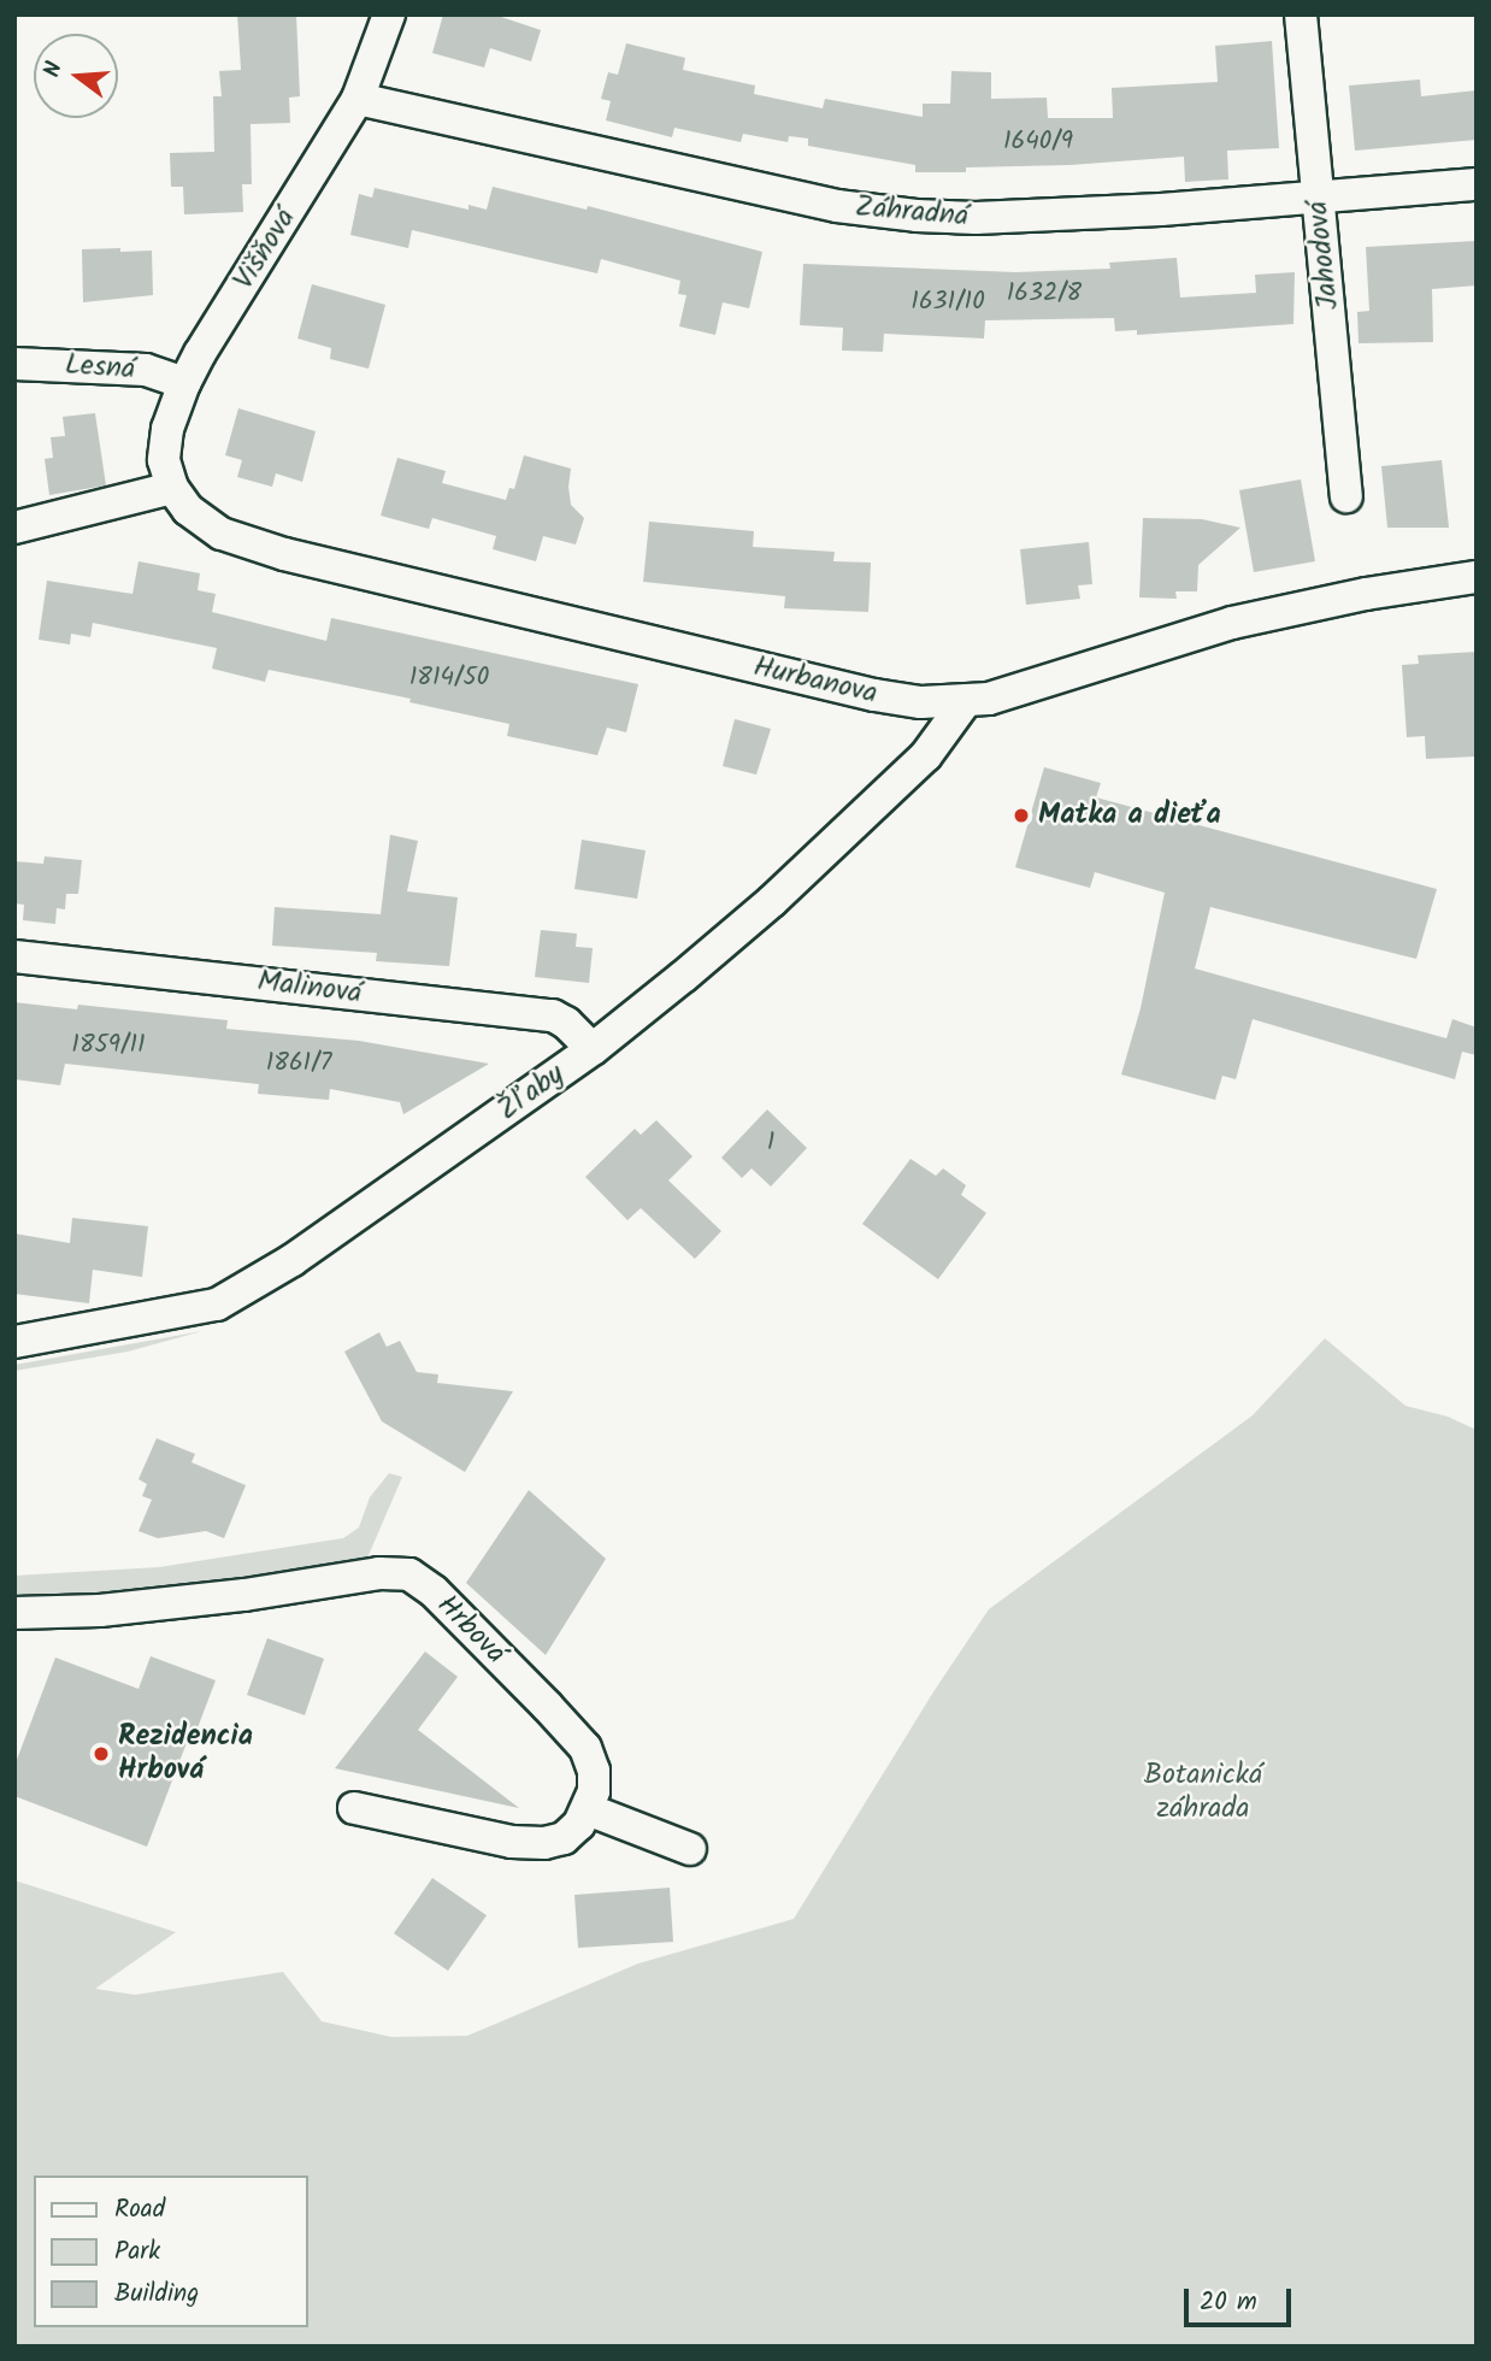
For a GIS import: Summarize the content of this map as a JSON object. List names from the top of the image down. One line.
{"streets":{"street":["Záhradná","Višňová","Jahodová","Lesná","Hurbanova","Malinová","Žľaby","Hrbová"]},"crossings":[["Záhradná","Višňová"],["Záhradná","Jahodová"],["Višňová","Lesná"],["Višňová","Hurbanova"],["Hurbanova","Žľaby"],["Malinová","Žľaby"]],"parks":["Botanická záhrada"],"places":["Matka a dieťa","Rezidencia Hrbová"],"house_numbers":["1640/9","1632/8","1631/10","1814/50","1859/11","1861/7","1"],"legend":["Road","Park","Building"],"scale_bar":"20 m","north":"left"}
